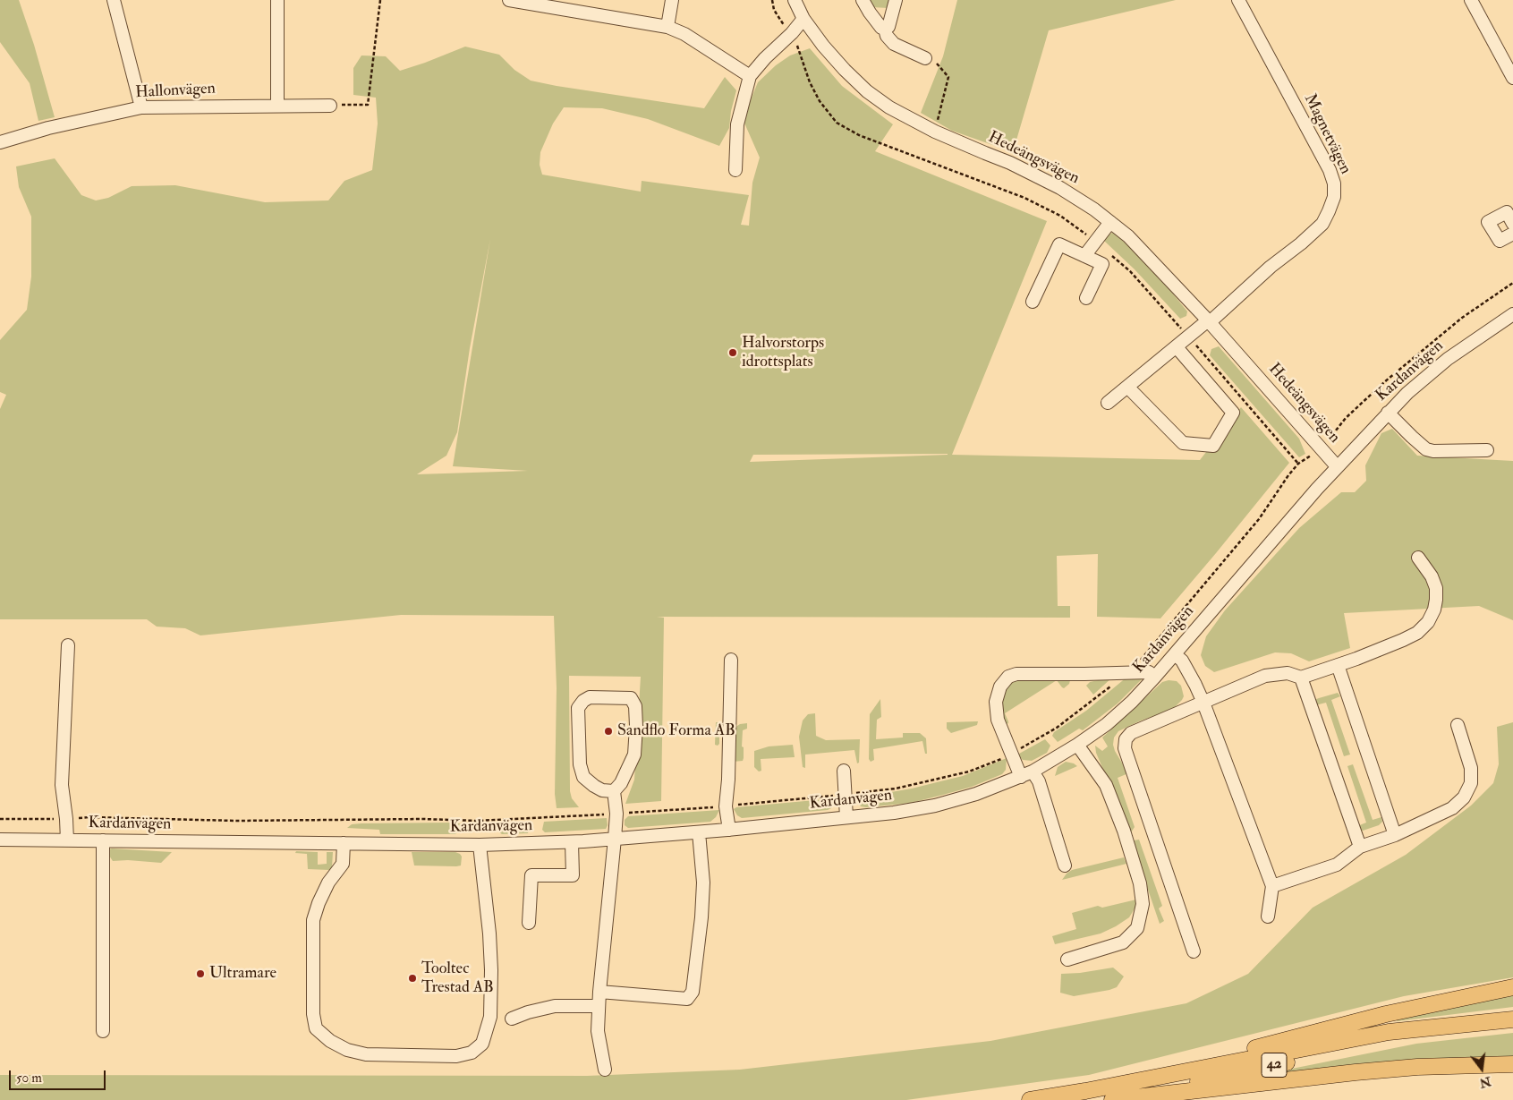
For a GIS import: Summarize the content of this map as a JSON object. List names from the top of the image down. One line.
{"streets":{"main road":["42"],"street":["Hallonvägen","Magnetvägen","Hedeängsvägen","Kardanvägen"]},"crossings":[["Magnetvägen","Hedeängsvägen"],["Hedeängsvägen","Kardanvägen"]],"places":["Halvorstorps idrottsplats","Sandflo Forma AB","Ultramare","Tooltec Trestad AB"],"scale_bar":"50 m","north":"bottom"}
